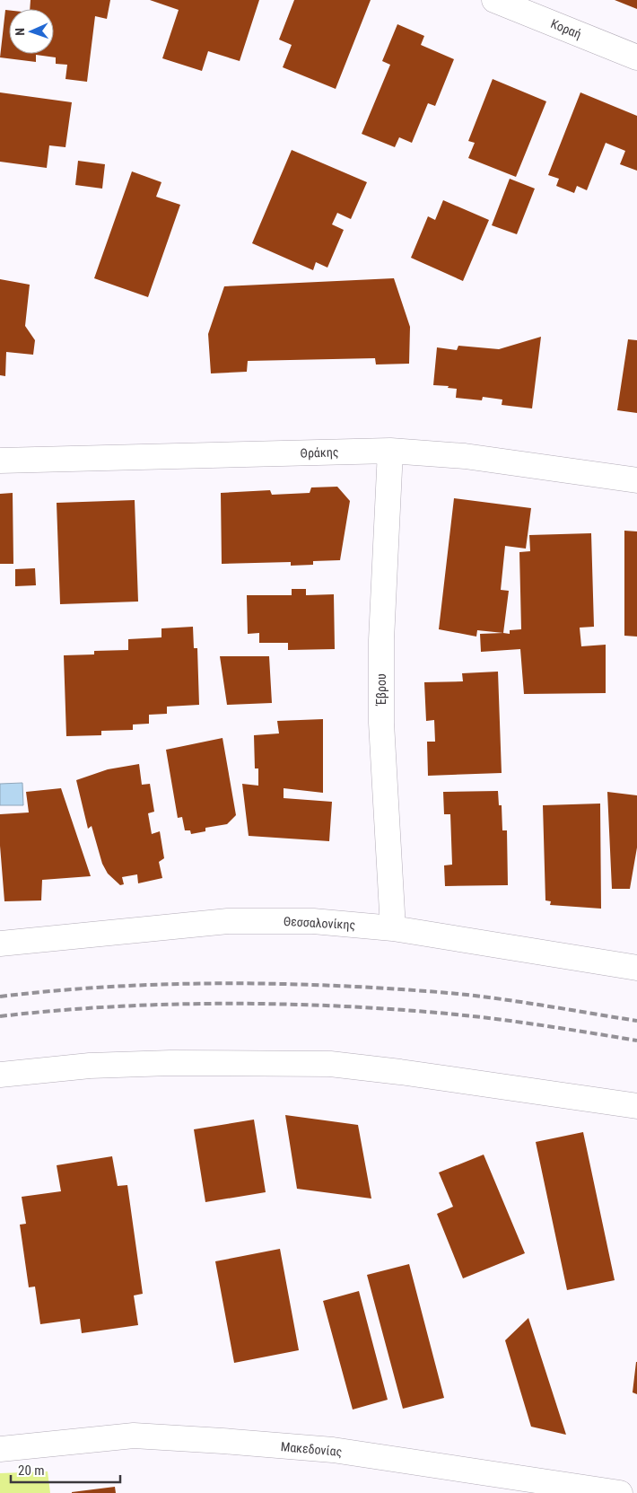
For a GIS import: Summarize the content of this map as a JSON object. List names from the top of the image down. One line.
{"streets":{"street":["Κοραή","Θράκης","Έβρου","Θεσσαλονίκης","Μακεδονίας"]},"crossings":[["Θράκης","Έβρου"],["Έβρου","Θεσσαλονίκης"]],"scale_bar":"20 m","north":"left"}
